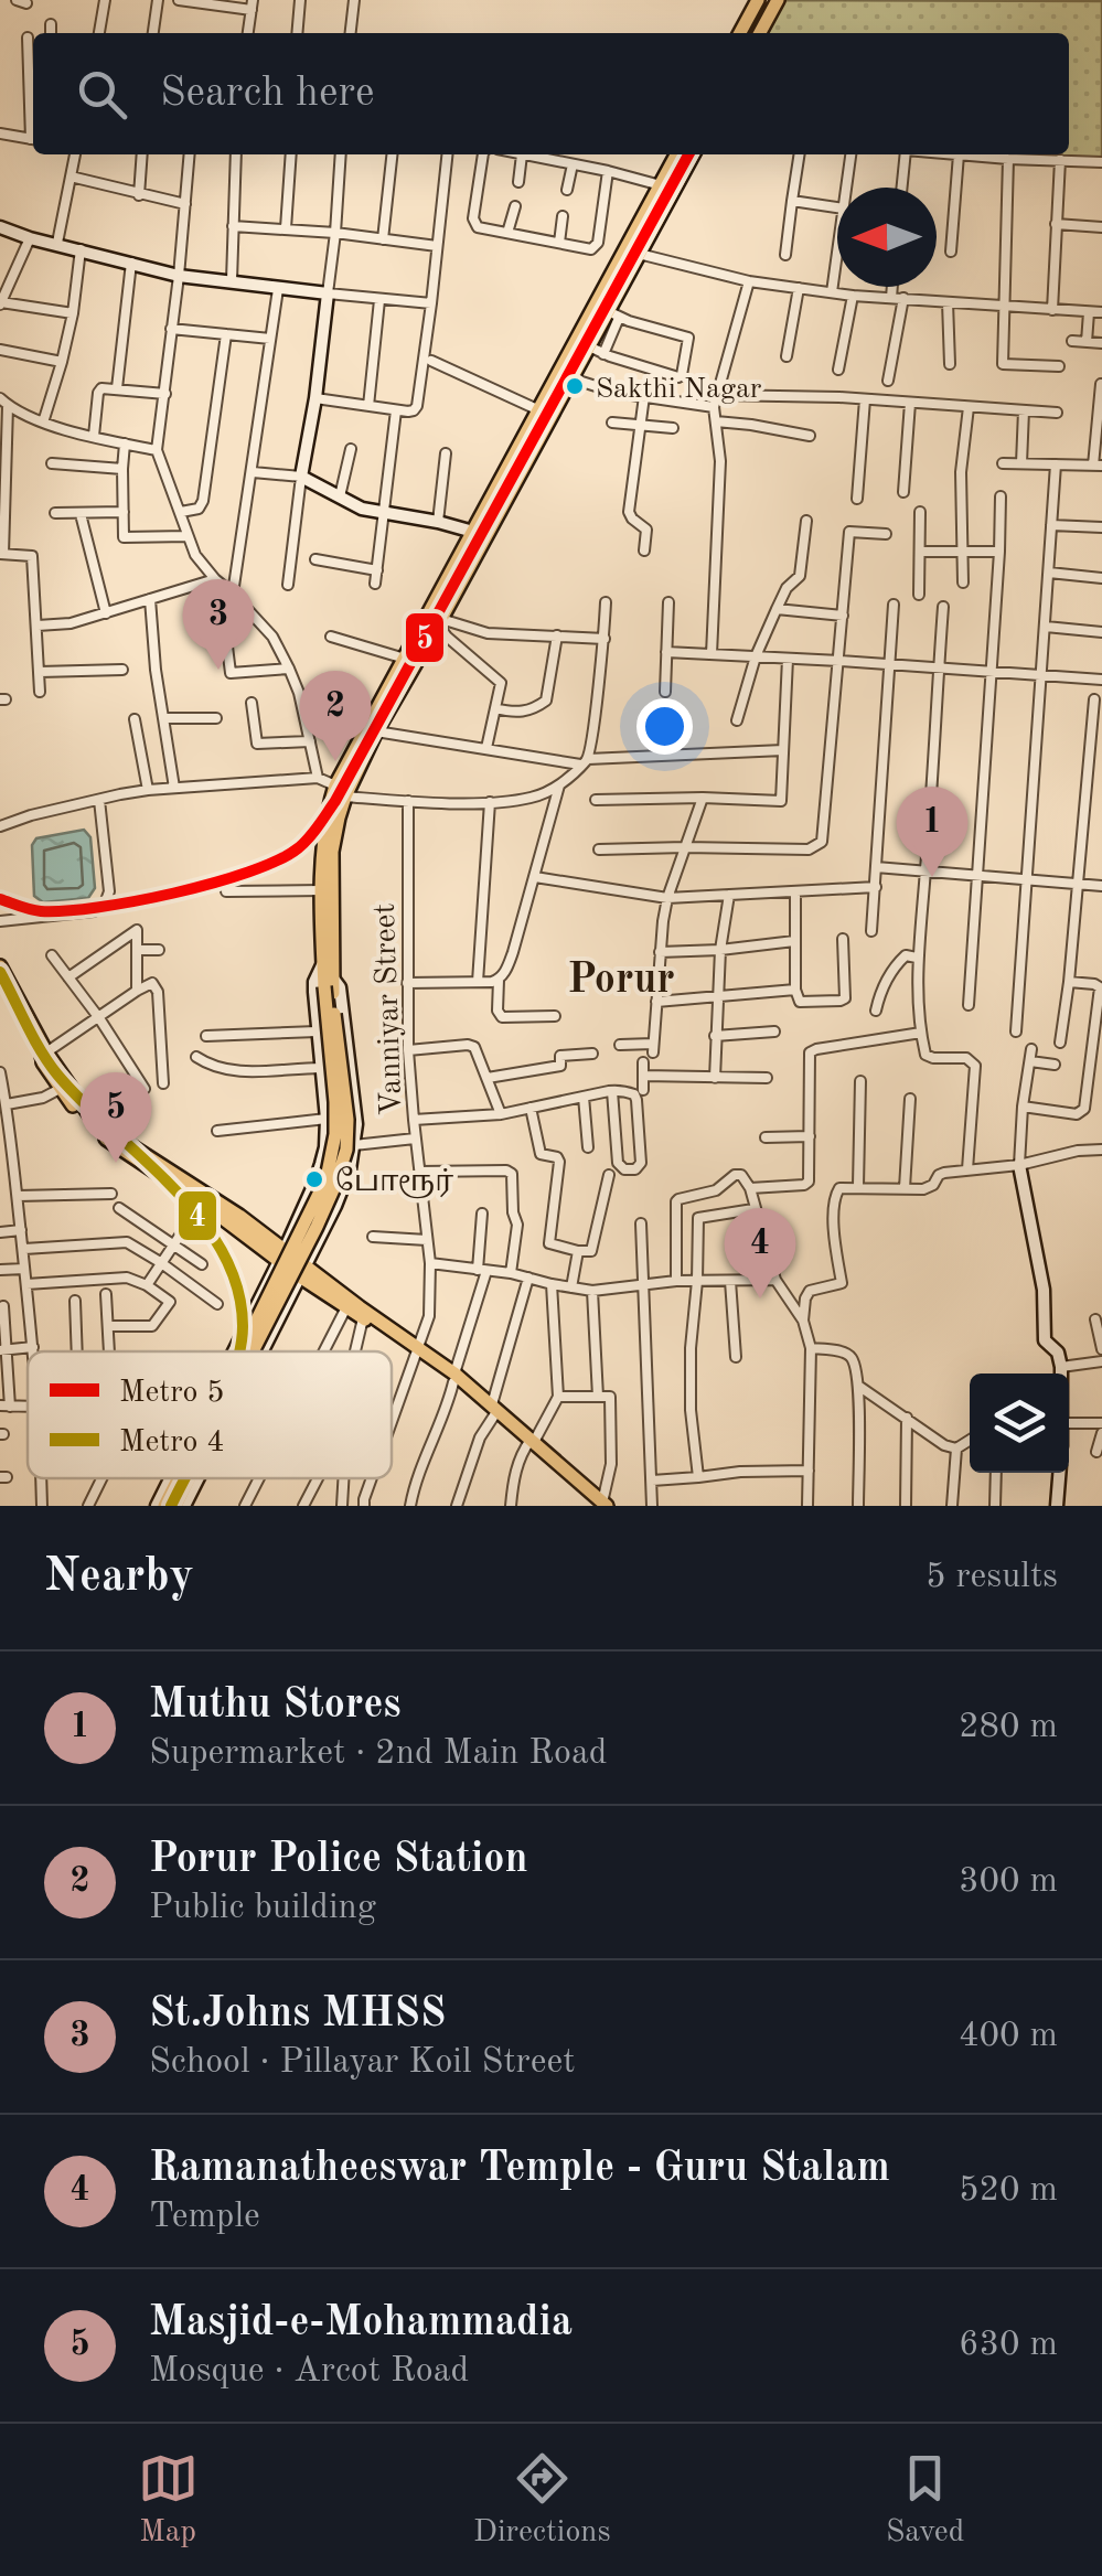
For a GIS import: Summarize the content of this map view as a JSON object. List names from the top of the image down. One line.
{"streets":{"street":["Vanniyar Street"]},"districts":["Porur"],"places":["Sakthi Nagar","போரூர்"],"lines":["metro line 5","metro line 4"],"legend":["Metro 5","Metro 4"],"north":"left","page":{"search":"Search here","pins":["3","2","1","5","4"],"heading":["Nearby","5 results"],"list":[{"mark":"1","name":"Muthu Stores","note":"Supermarket · 2nd Main Road","value":"280 m"},{"mark":"2","name":"Porur Police Station","note":"Public building","value":"300 m"},{"mark":"3","name":"St.Johns MHSS","note":"School · Pillayar Koil Street","value":"400 m"},{"mark":"4","name":"Ramanatheeswar Temple - Guru Stalam","note":"Temple","value":"520 m"},{"mark":"5","name":"Masjid-e-Mohammadia","note":"Mosque · Arcot Road","value":"630 m"}],"nav":["Map","Directions","Saved"]}}
